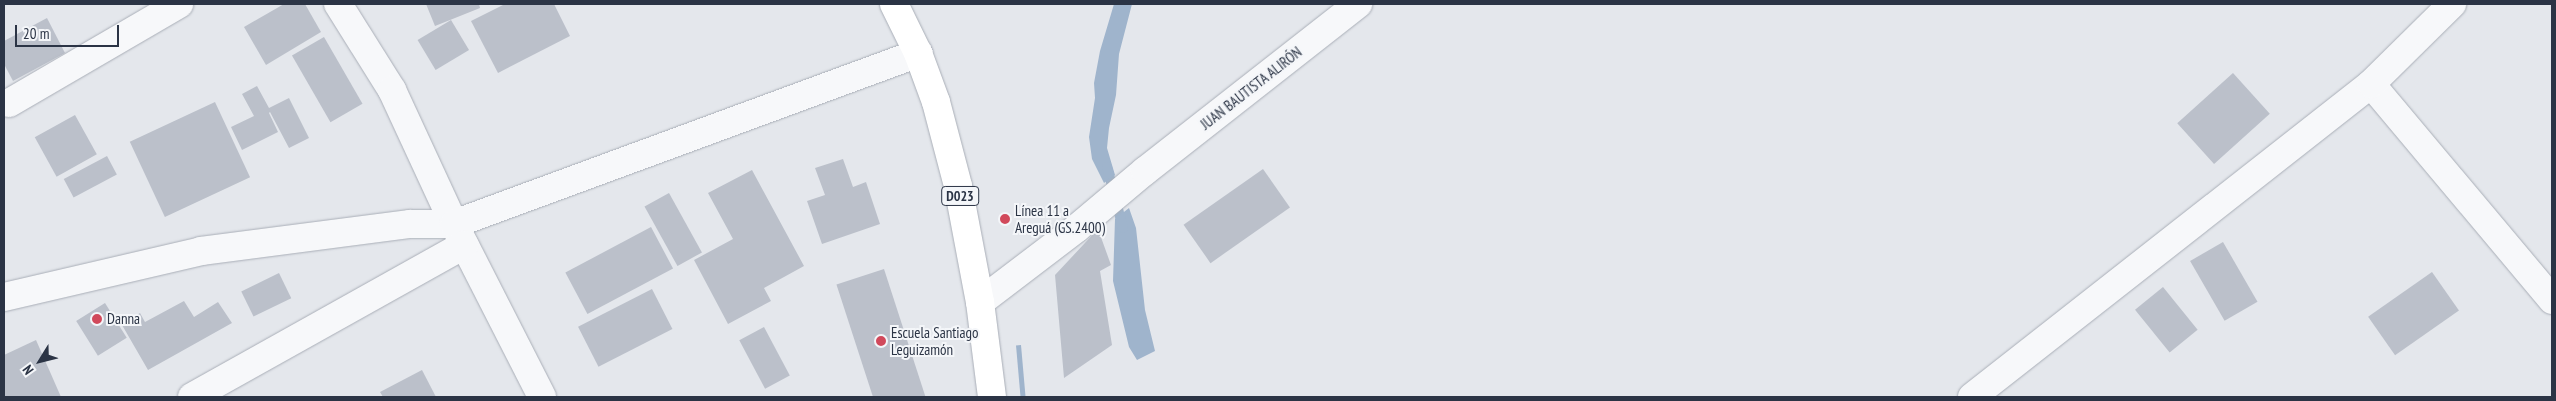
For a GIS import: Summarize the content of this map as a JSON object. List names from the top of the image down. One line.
{"streets":{"main road":["D023"],"street":["JUAN BAUTISTA ALIRÓN"]},"crossings":[["JUAN BAUTISTA ALIRÓN","D023"]],"places":["Línea 11 a Areguá (GS.2400)","Danna","Escuela Santiago Leguizamón"],"scale_bar":"20 m","north":"bottom left"}
